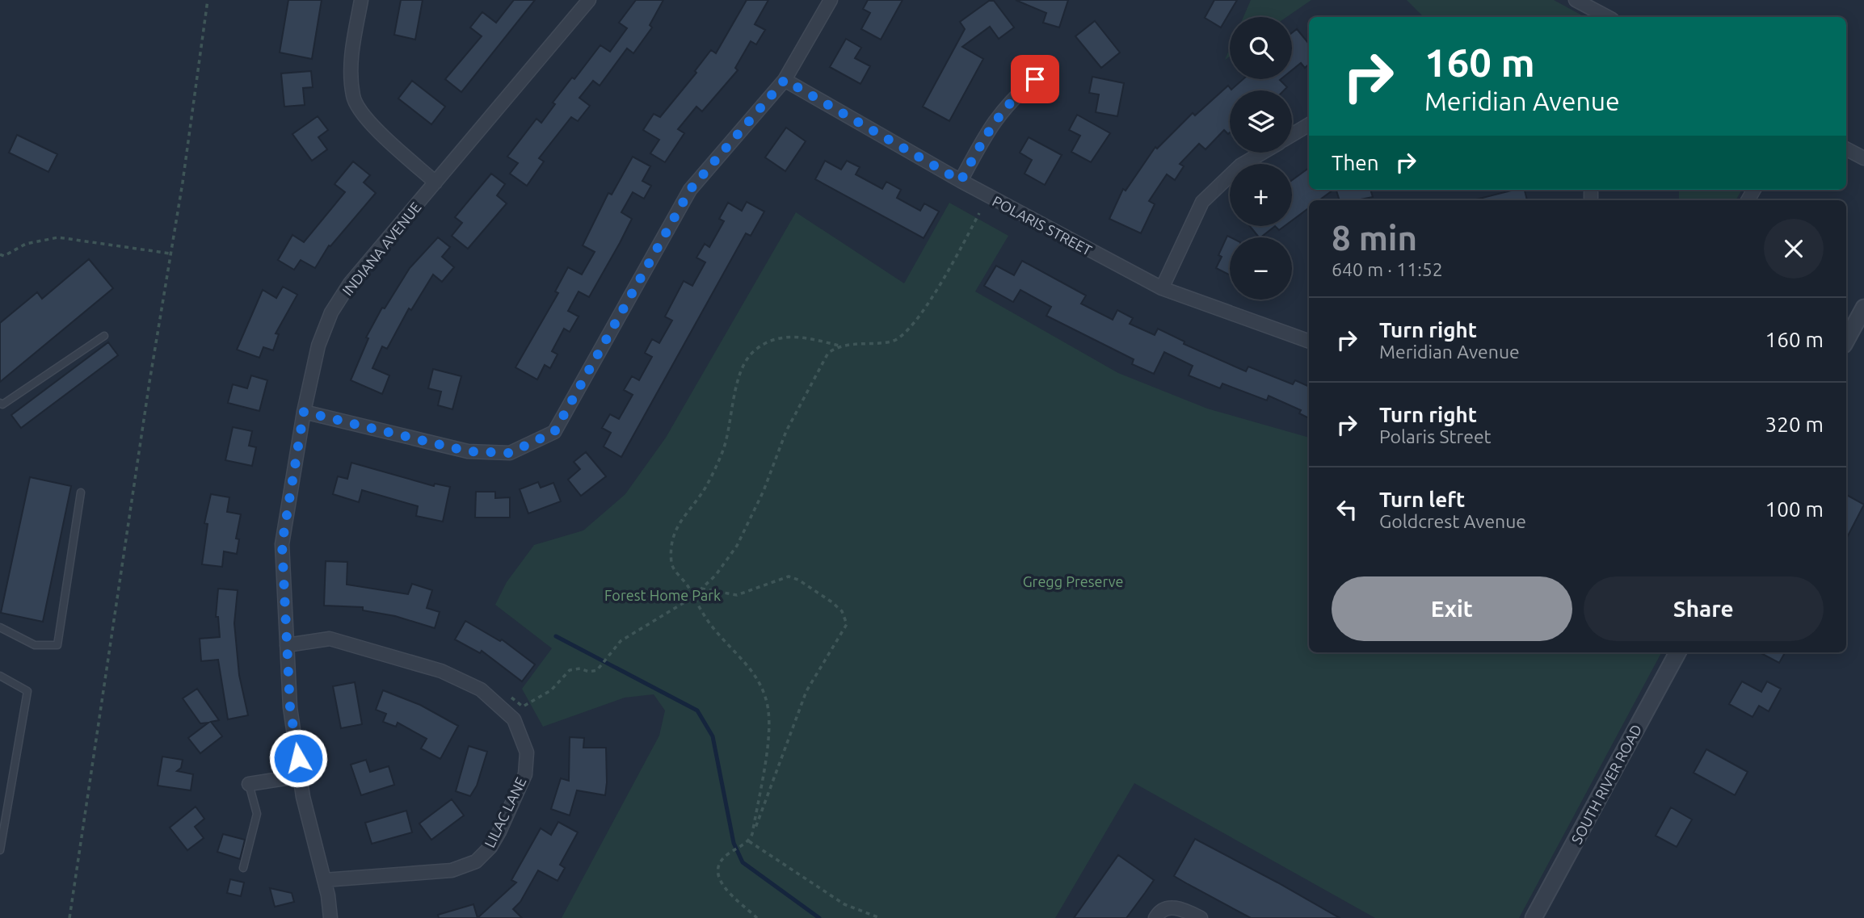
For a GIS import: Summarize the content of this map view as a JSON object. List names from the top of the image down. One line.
{"streets":{"street":["POLARIS STREET","INDIANA AVENUE","SOUTH RIVER ROAD","LILAC LANE"]},"crossings":[["INDIANA AVENUE","LILAC LANE"]],"parks":["Gregg Preserve","Forest Home Park"],"page":{"map_buttons":["+","−"],"turn":["160 m","Meridian Avenue"],"then":"Then","heading":["8 min","640 m · 11:52"],"list":[{"name":"Turn right","note":"Meridian Avenue","value":"160 m"},{"name":"Turn right","note":"Polaris Street","value":"320 m"},{"name":"Turn left","note":"Goldcrest Avenue","value":"100 m"}],"buttons":["Exit","Share"]}}
